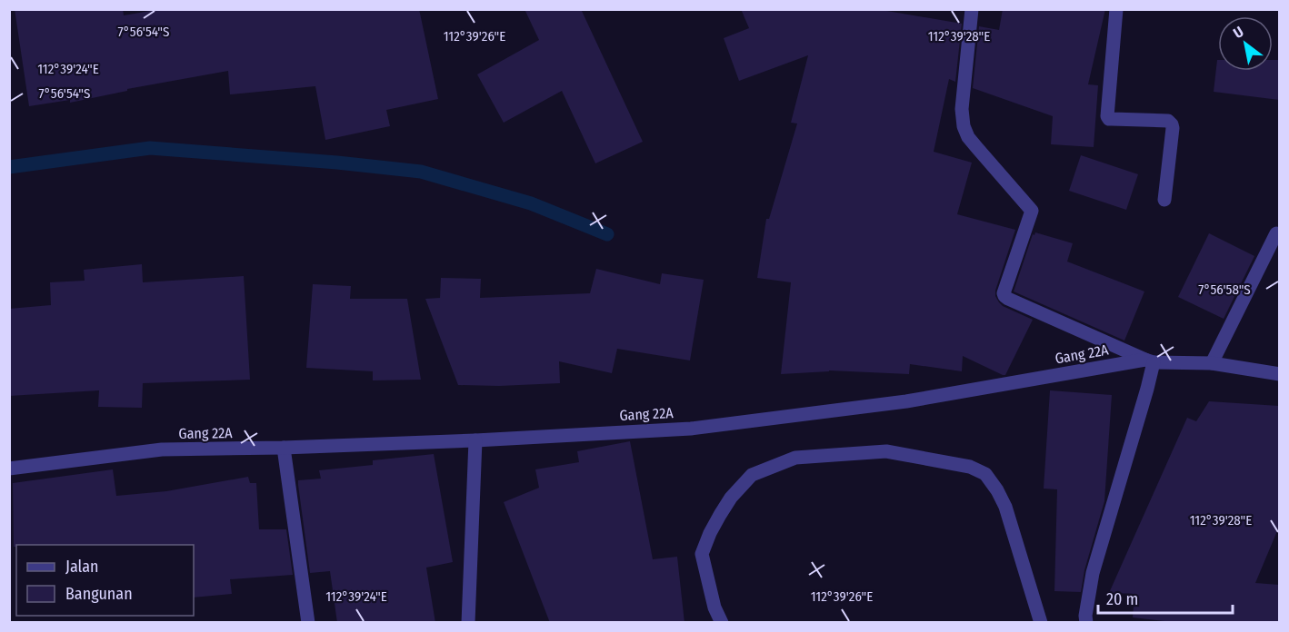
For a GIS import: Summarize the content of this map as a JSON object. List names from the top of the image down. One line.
{"streets":{"street":["Gang 22A"]},"legend":["Jalan","Bangunan"],"scale_bar":"20 m","north":"top left","coordinates":["7°56'54\"S","112°39'26\"E","112°39'28\"E","112°39'24\"E","7°56'58\"S"]}
